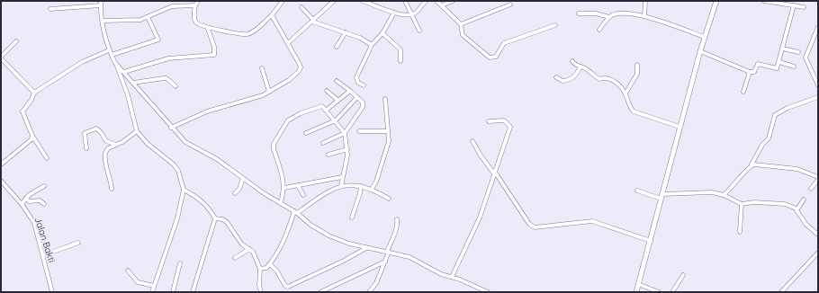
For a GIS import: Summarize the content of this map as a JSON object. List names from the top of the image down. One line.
{"streets":{"street":["Jalan Bakti"]}}
